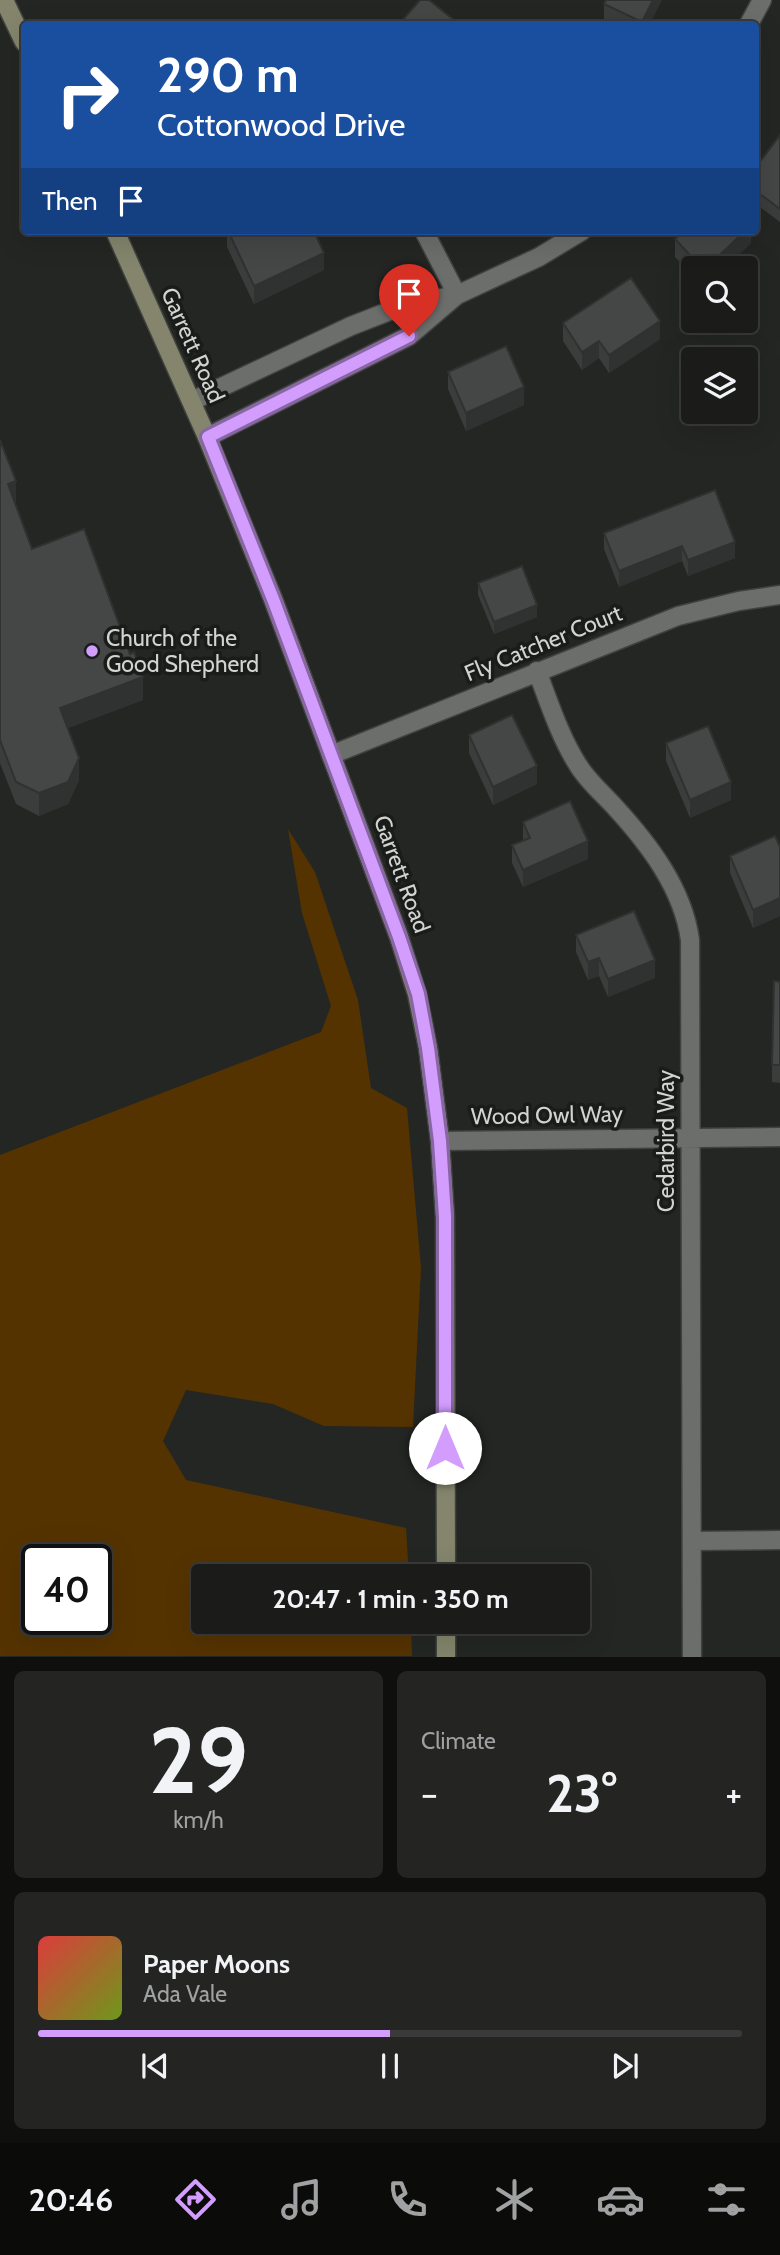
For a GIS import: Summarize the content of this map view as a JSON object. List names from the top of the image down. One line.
{"streets":{"street":["Garrett Road","Fly Catcher Court","Wood Owl Way","Cedarbird Way"]},"crossings":[["Garrett Road","Fly Catcher Court"],["Garrett Road","Wood Owl Way"],["Fly Catcher Court","Cedarbird Way"],["Wood Owl Way","Cedarbird Way"]],"places":["Church of the Good Shepherd"],"page":{"turn":["290 m","Cottonwood Drive"],"then":"Then","limit":"40","trip":"20:47 · 1 min · 350 m","tile":[["29","km/h"],"Climate"],"heat":["−","23°","+"],"song":["Paper Moons","Ada Vale"],"tabs":"20:46"}}
